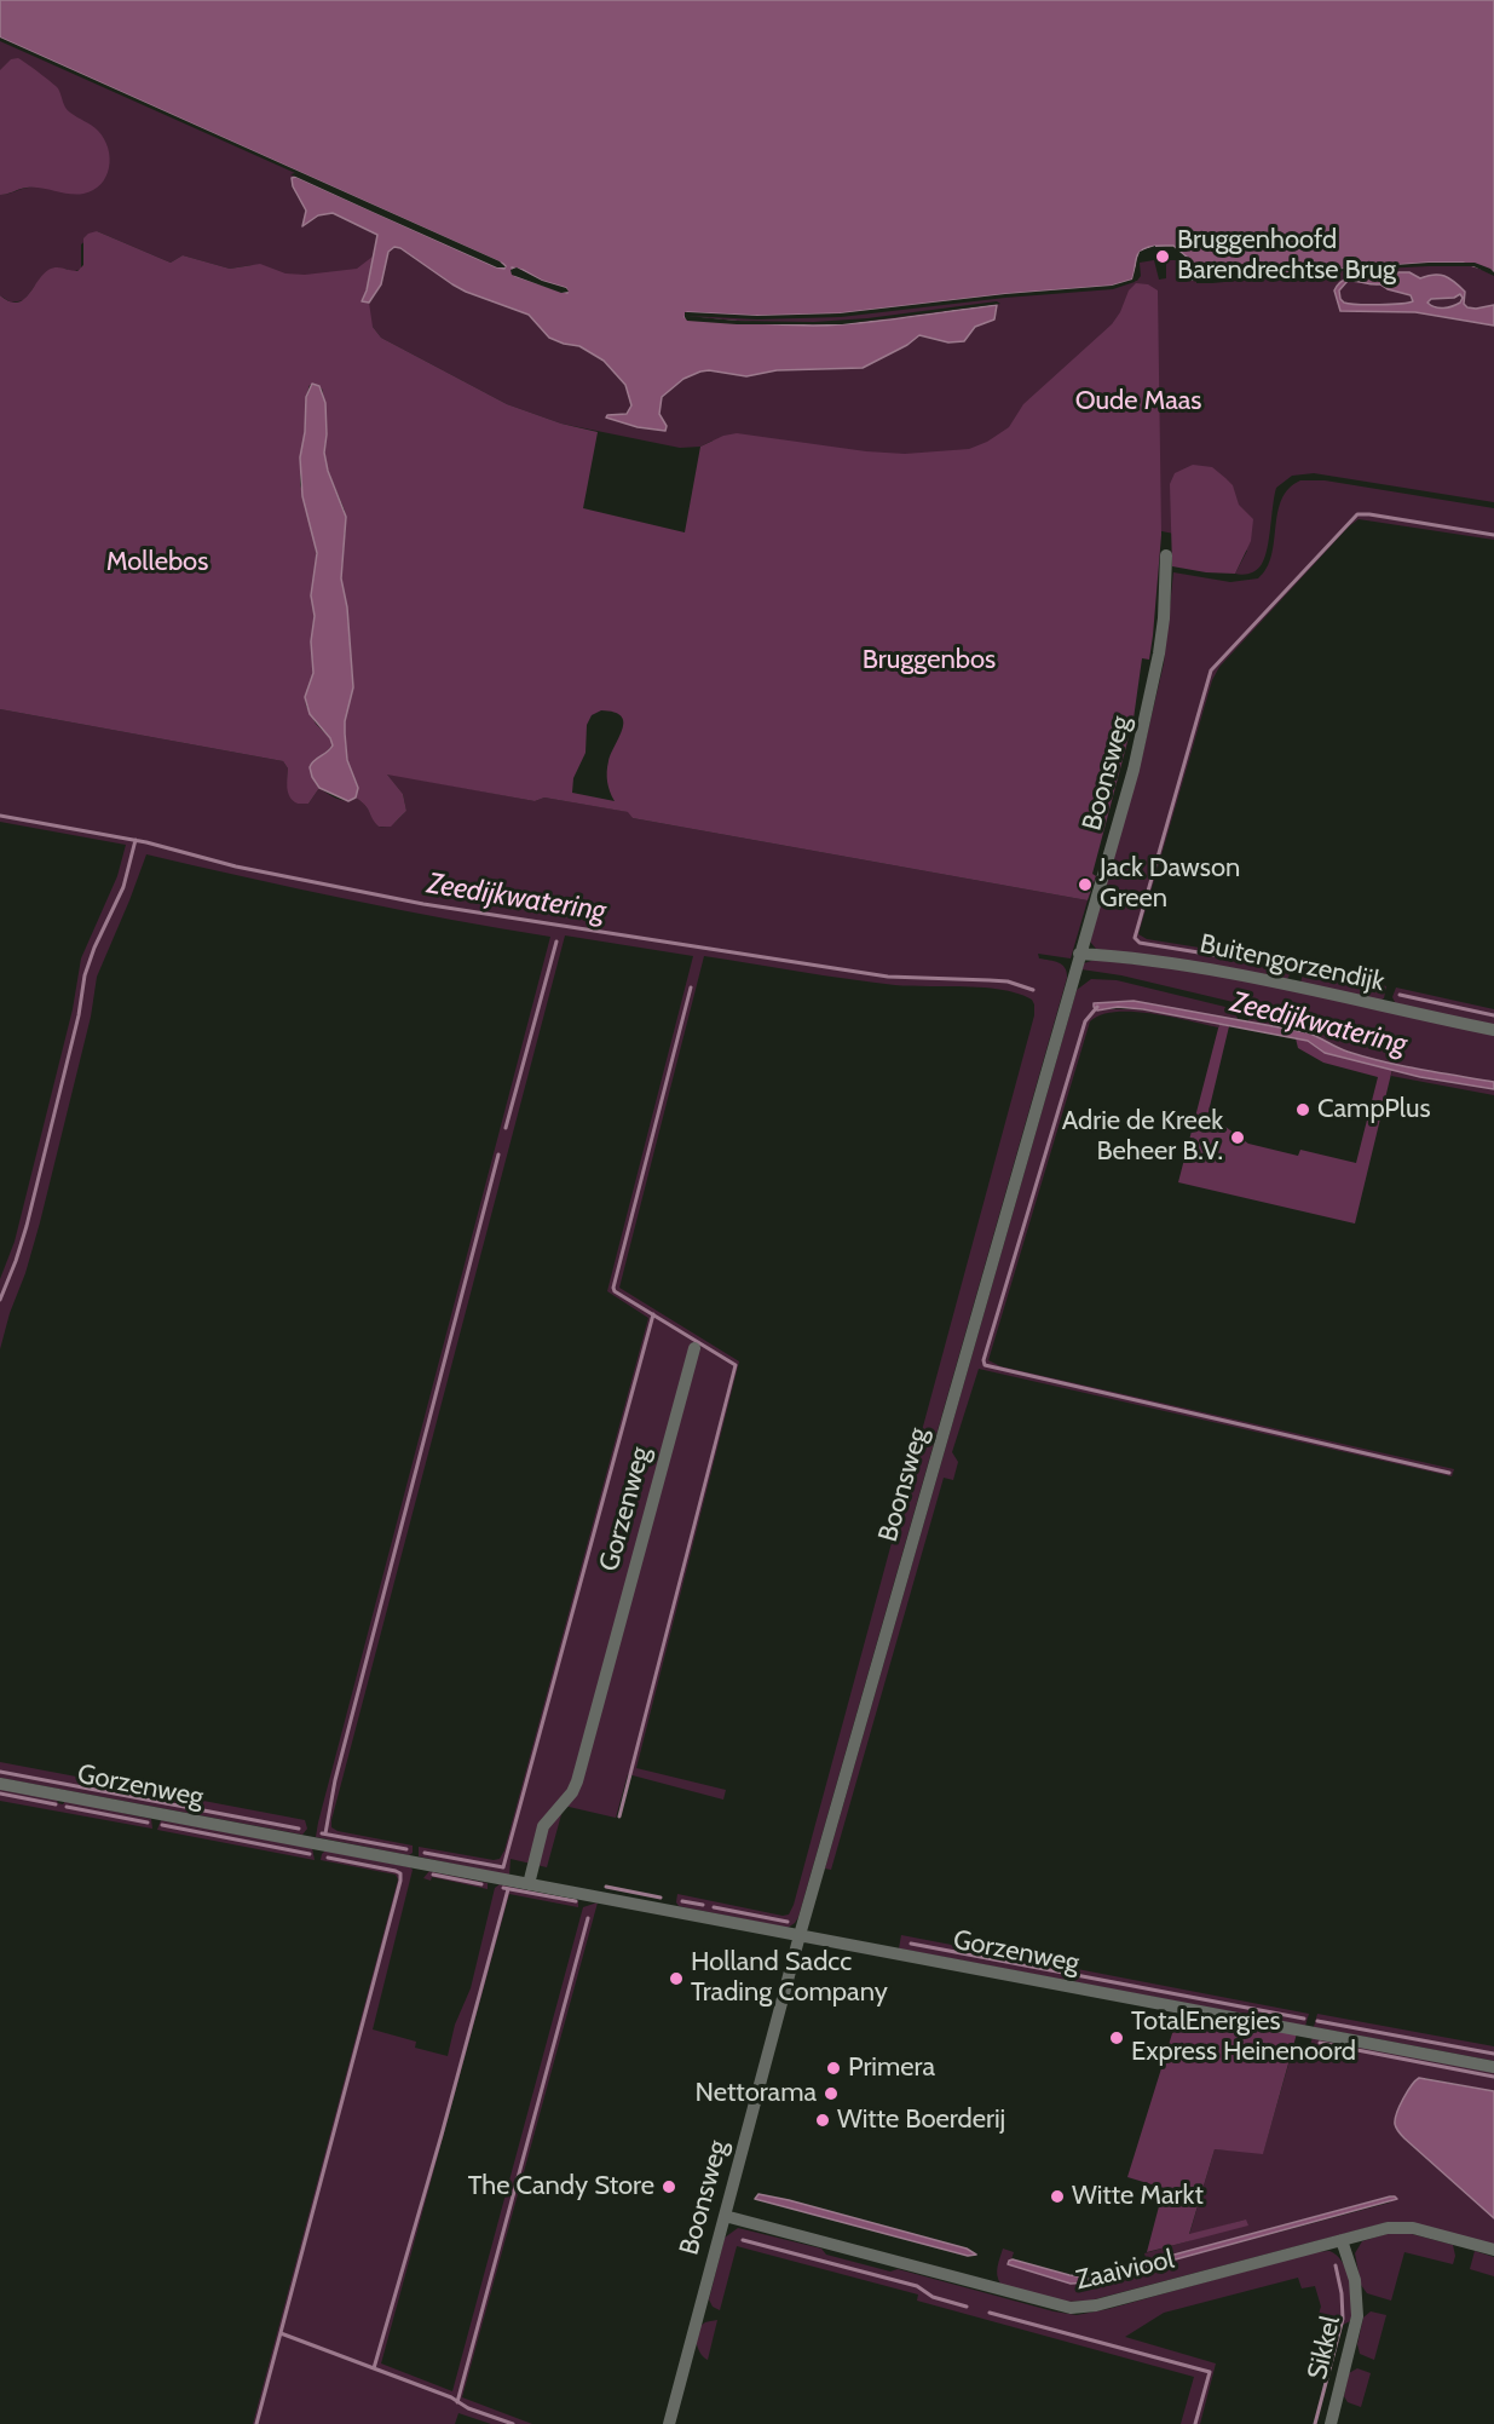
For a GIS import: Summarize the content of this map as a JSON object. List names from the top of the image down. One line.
{"streets":{"street":["Boonsweg","Buitengorzendijk","Gorzenweg","Zaaiviool","Sikkel"]},"crossings":[["Boonsweg","Buitengorzendijk"],["Boonsweg","Gorzenweg"],["Boonsweg","Zaaiviool"],["Zaaiviool","Sikkel"]],"water":["Zeedijkwatering"],"parks":["Oude Maas","Mollebos","Bruggenbos"],"places":["Bruggenhoofd Barendrechtse Brug","Jack Dawson Green","CampPlus","Adrie de Kreek Beheer B.V.","Holland Sadcc Trading Company","TotalEnergies Express Heinenoord","Primera","Nettorama","Witte Boerderij","The Candy Store","Witte Markt"]}
